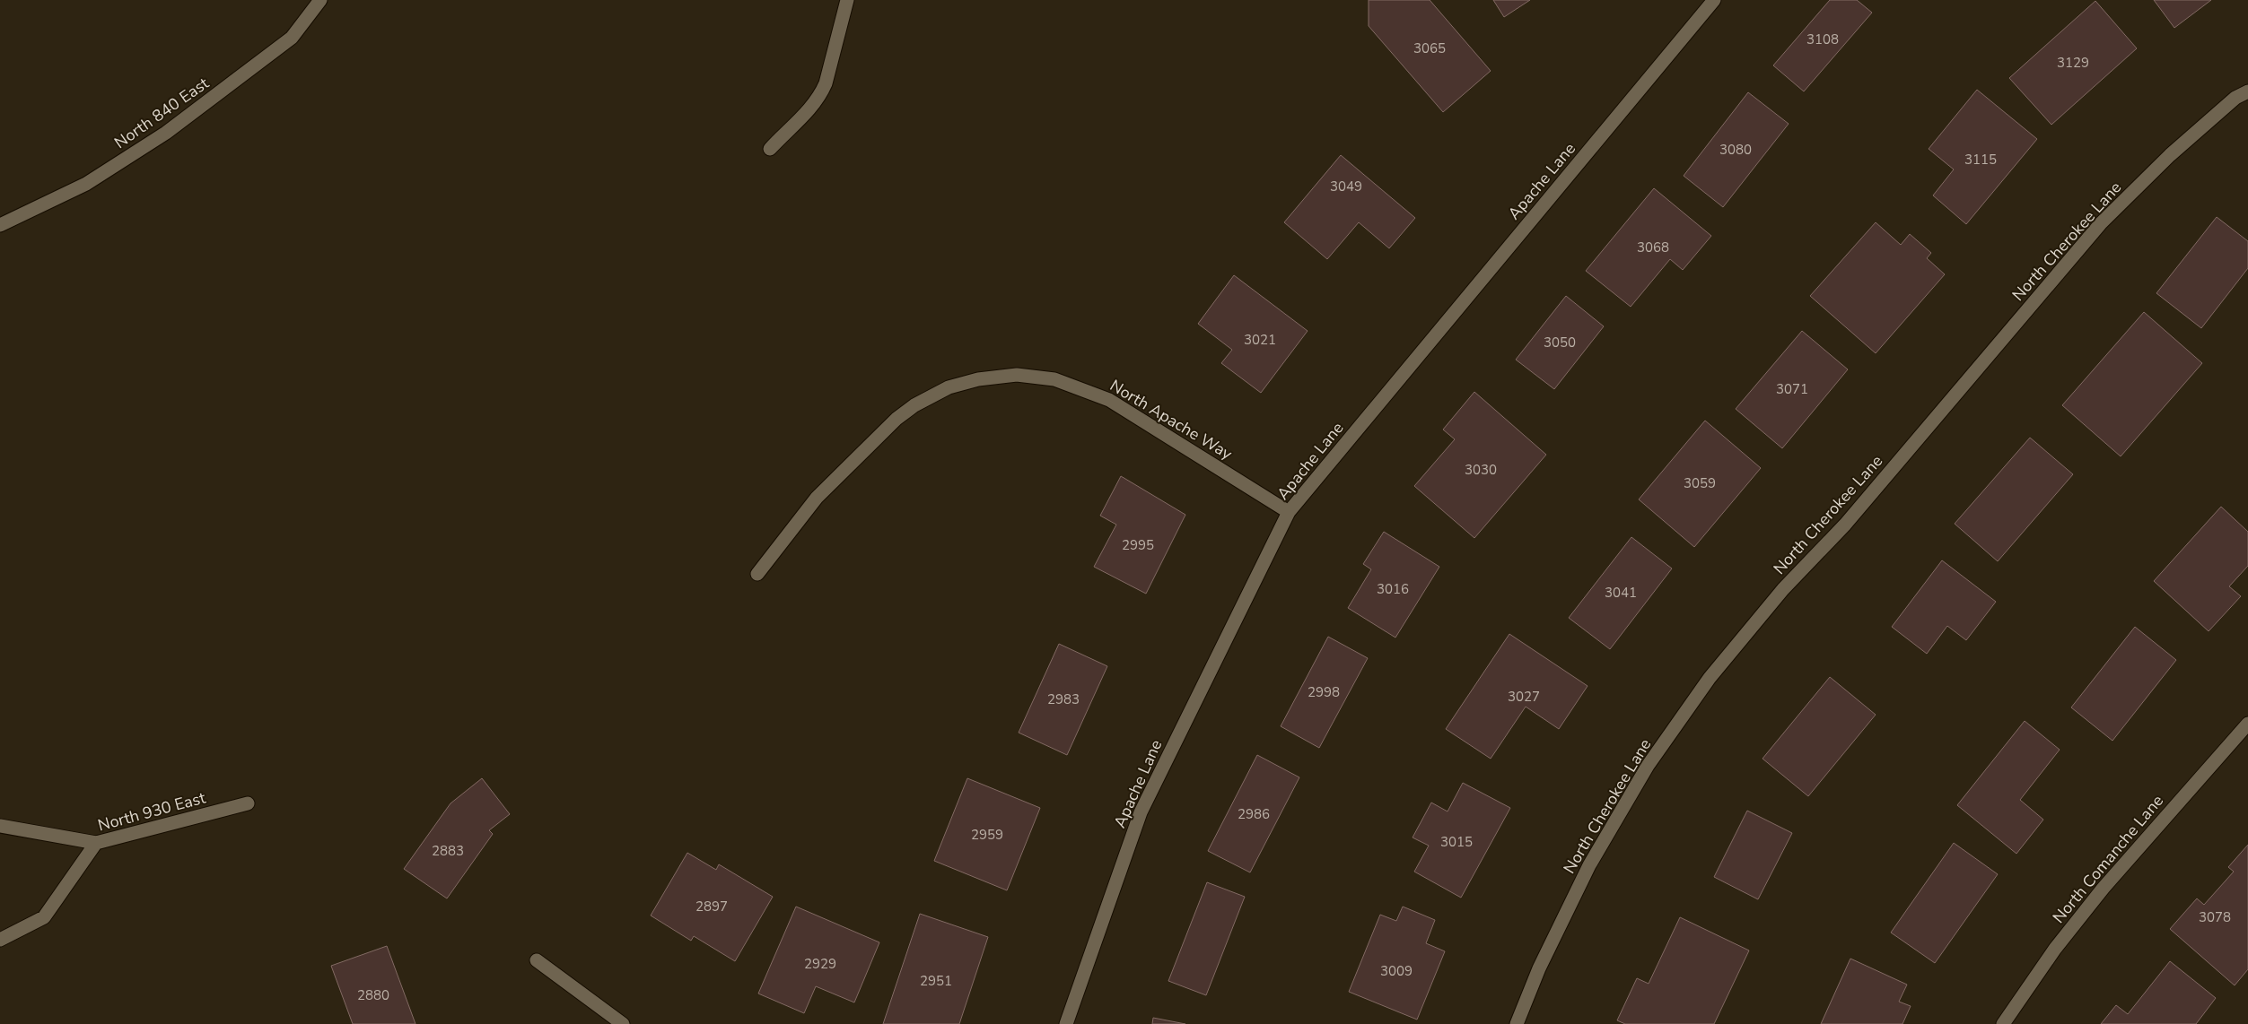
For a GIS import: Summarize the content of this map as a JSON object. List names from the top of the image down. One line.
{"streets":{"street":["North 840 East","Apache Lane","North Cherokee Lane","North Apache Way","North 930 East","North Comanche Lane"]},"crossings":[["Apache Lane","North Apache Way"]],"house_numbers":["3108","3065","3129","3080","3115","3049","3068","3021","3050","3071","3030","3059","2995","3016","3041","2998","3027","2983","2986","2959","3015","2883","2897","3078","2929","3009","2951","2880"]}
